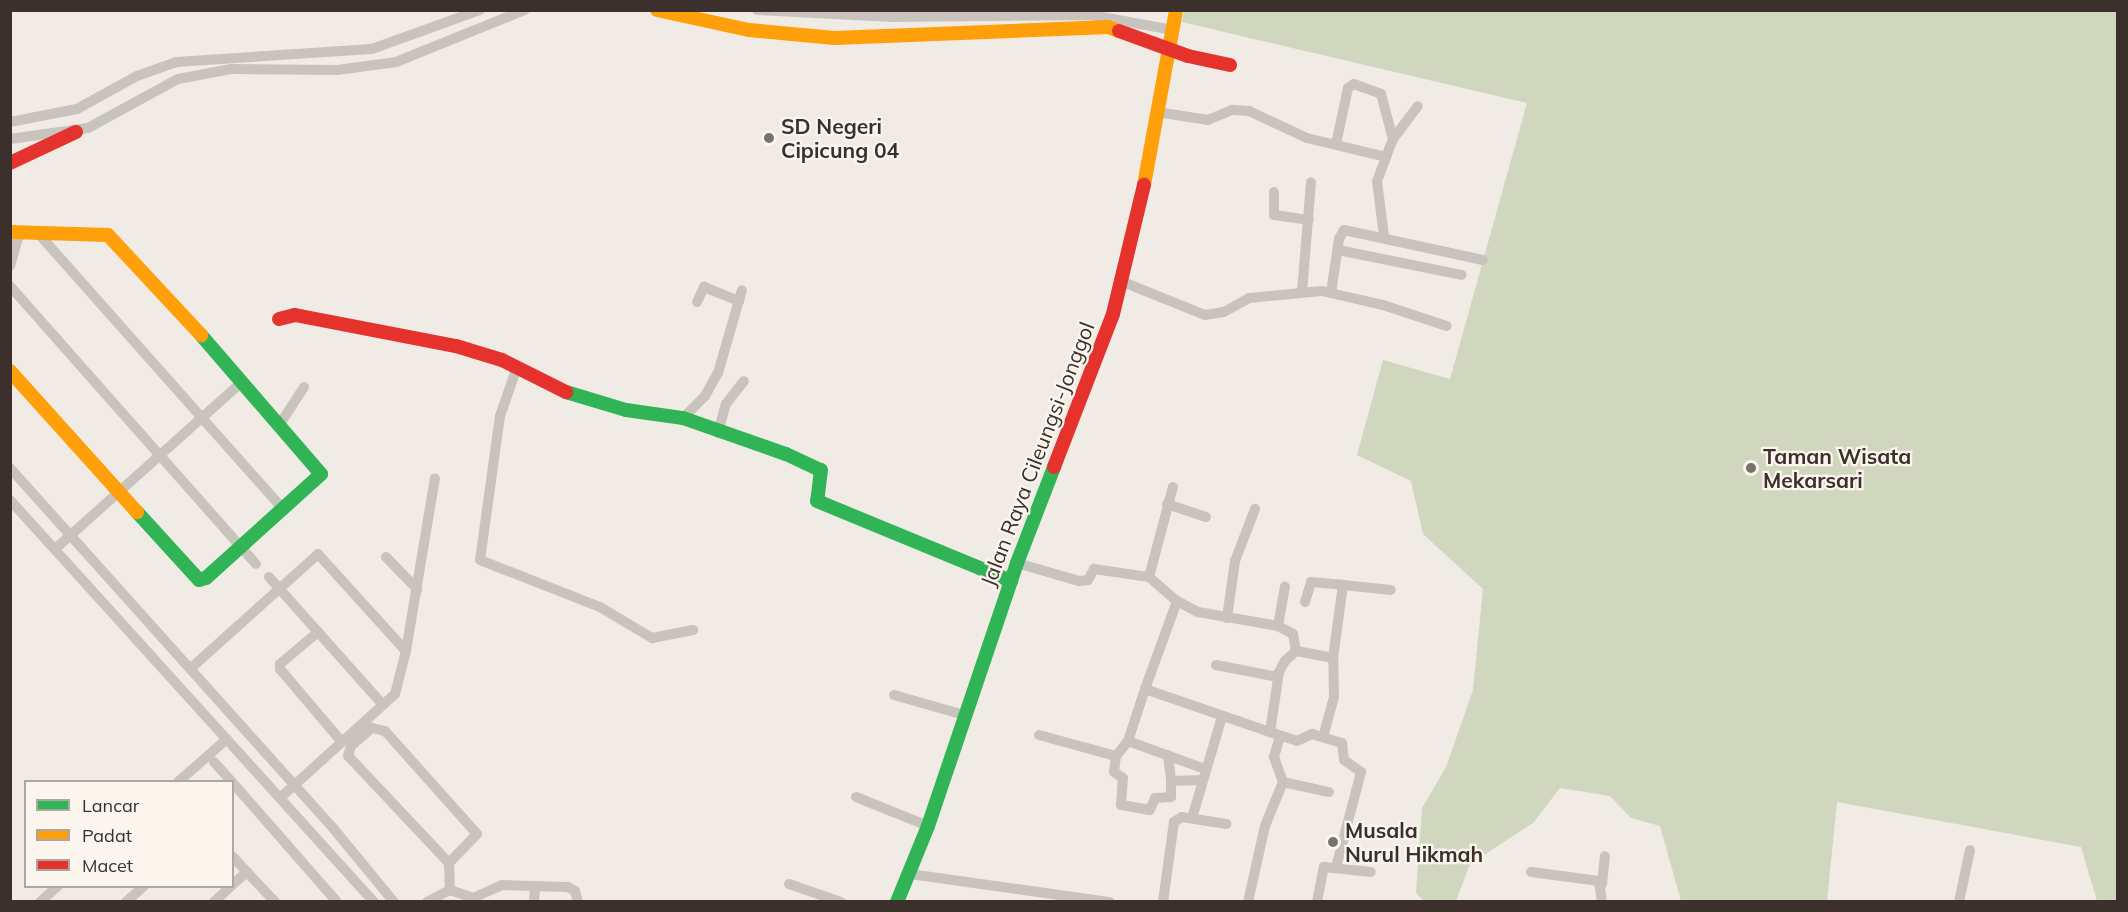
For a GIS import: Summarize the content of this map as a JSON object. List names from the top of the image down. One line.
{"streets":{"street":["Jalan Raya Cileungsi-Jonggol"]},"places":["SD Negeri Cipicung 04","Taman Wisata Mekarsari","Musala Nurul Hikmah"],"legend":["Lancar","Padat","Macet"]}
